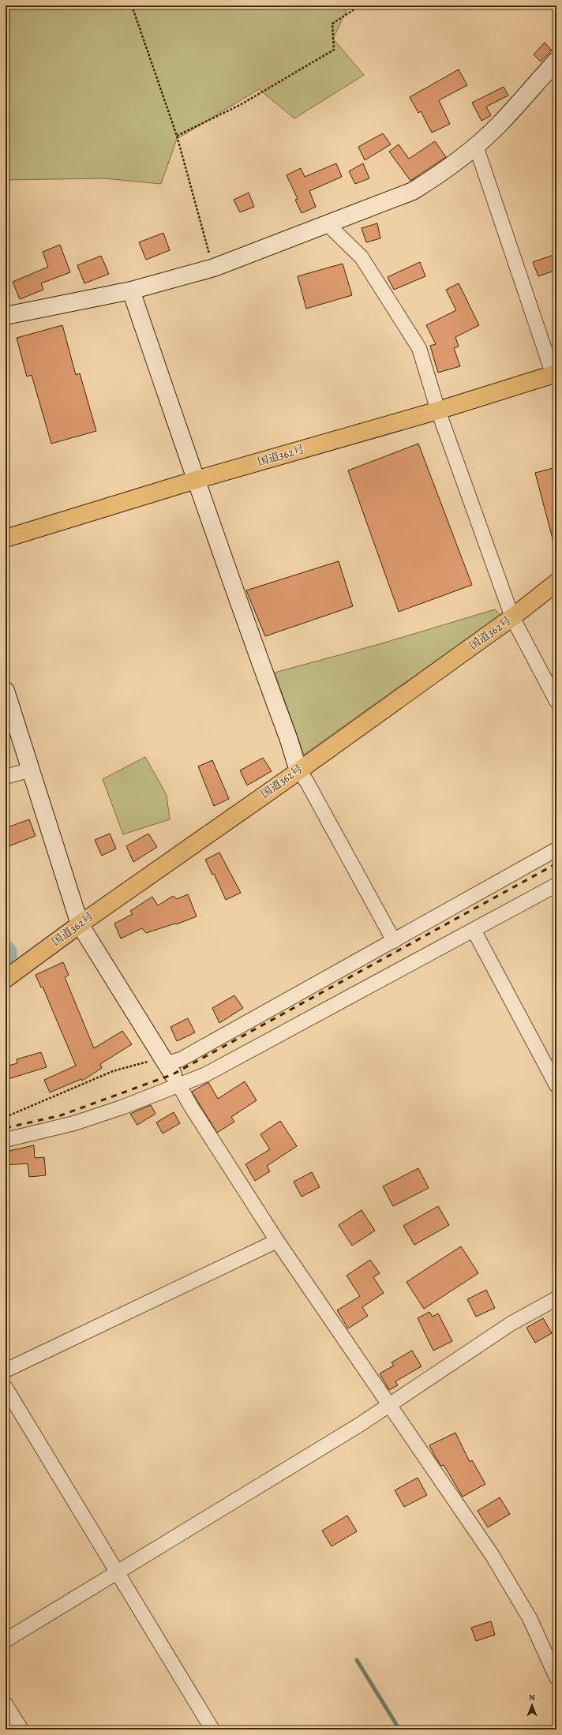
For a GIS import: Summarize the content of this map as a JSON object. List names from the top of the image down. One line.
{"streets":{"highway":["国道362号"]},"north":"top"}
